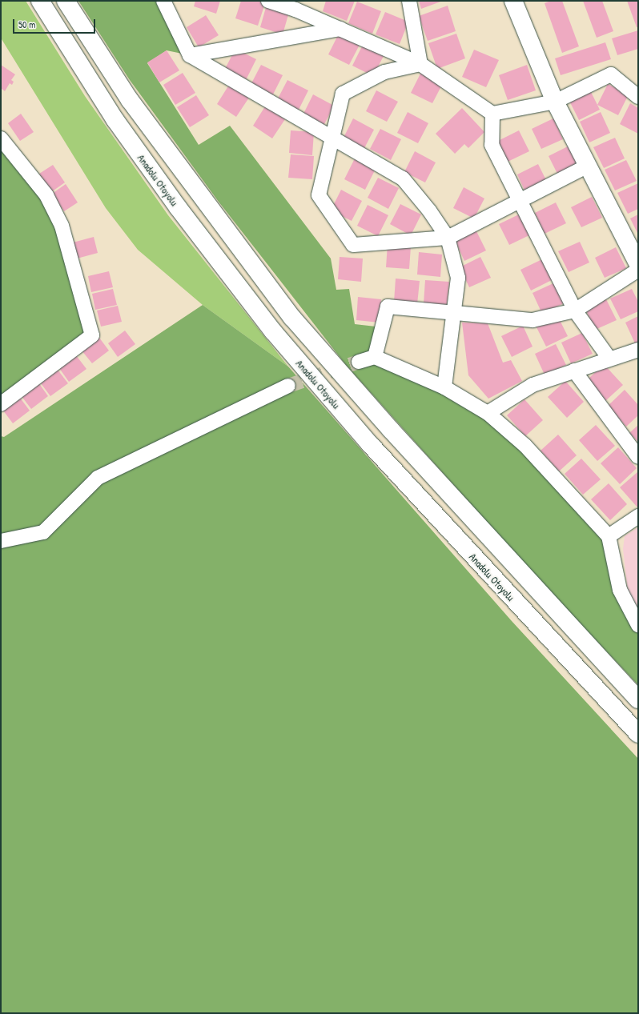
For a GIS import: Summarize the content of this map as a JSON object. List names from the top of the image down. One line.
{"streets":{"main road":["Anadolu Otoyolu"]},"scale_bar":"50 m"}
